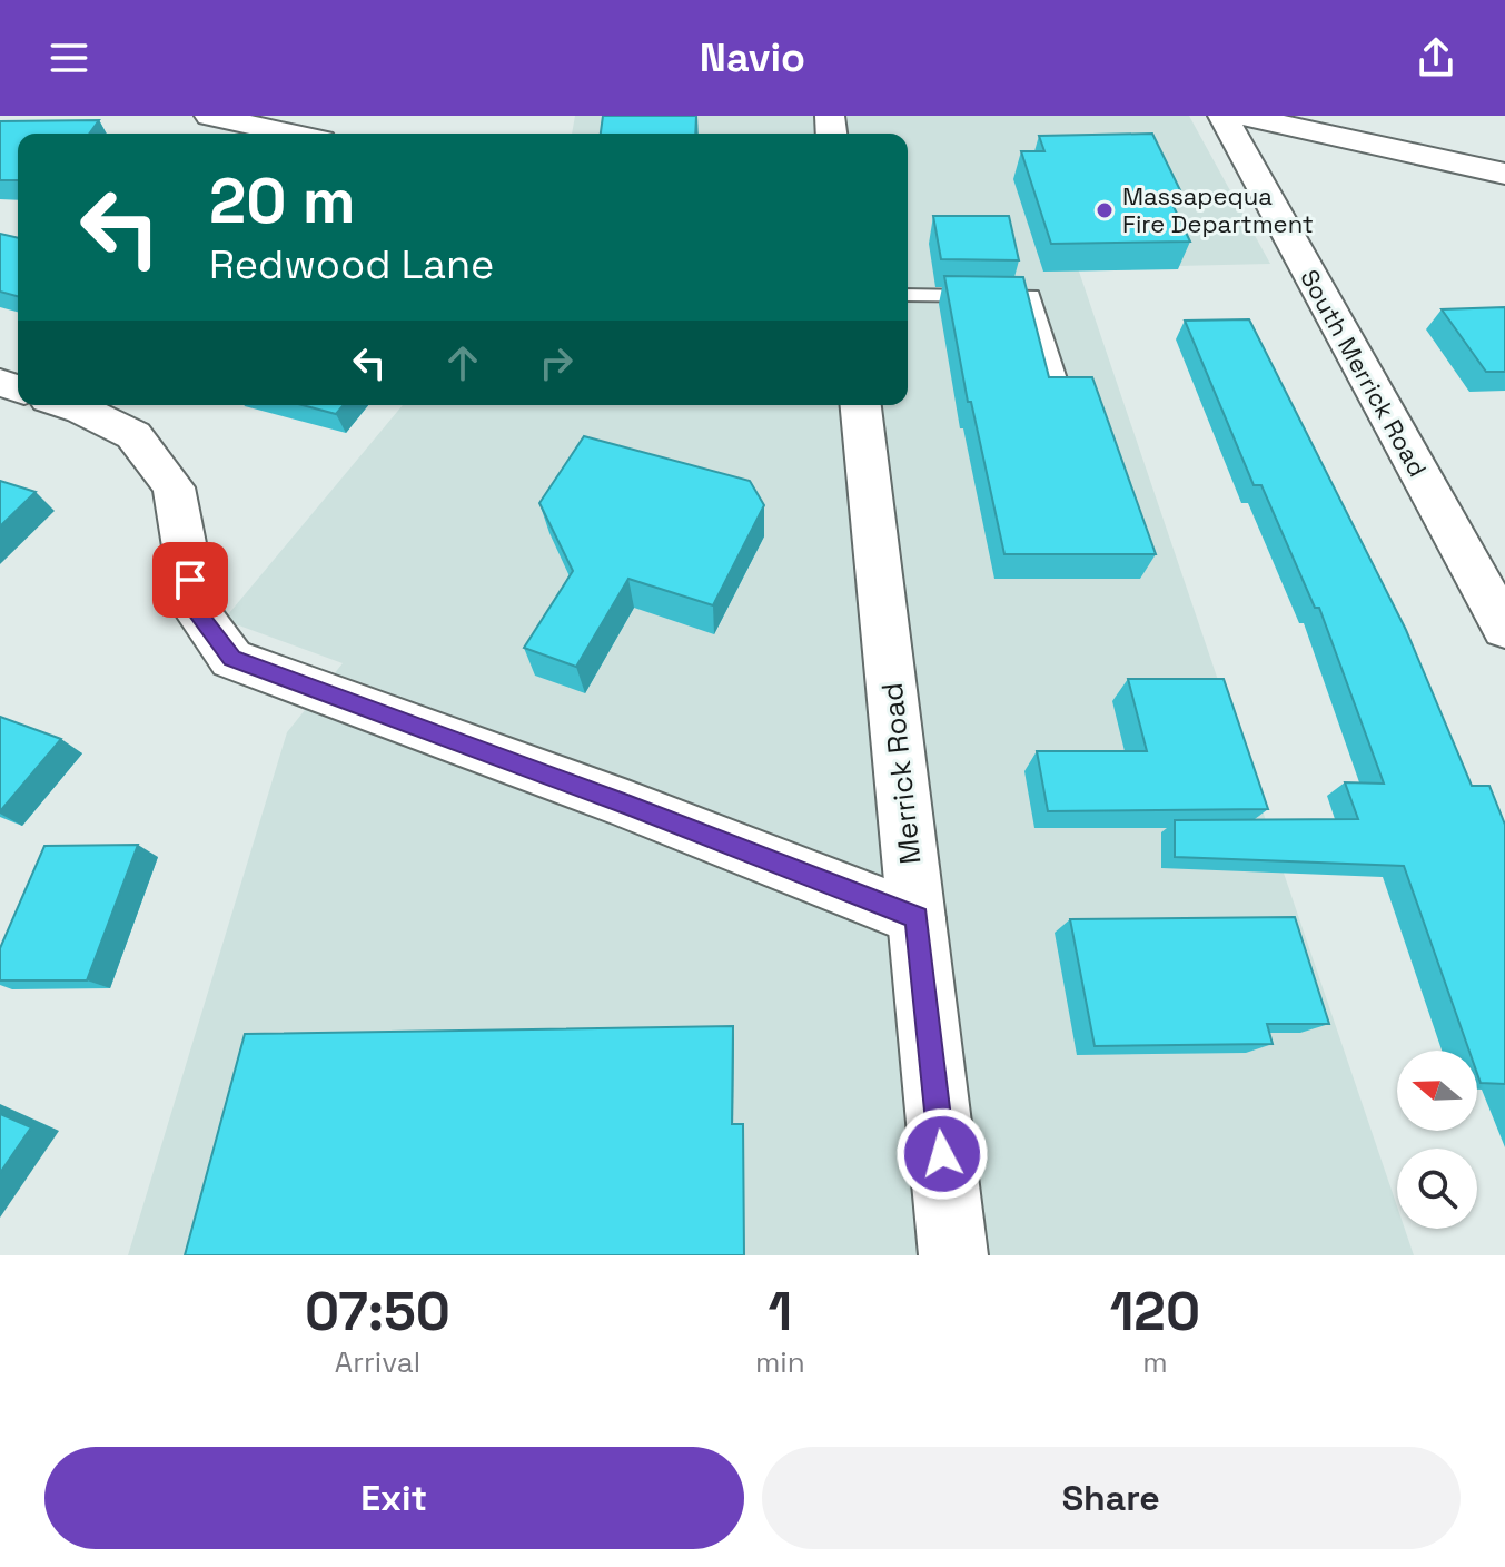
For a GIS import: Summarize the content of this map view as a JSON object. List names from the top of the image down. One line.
{"streets":{"street":["South Merrick Road","Merrick Road"]},"places":["Massapequa Fire Department"],"north":"left","page":{"header":"Navio","turn":["20 m","Redwood Lane"],"eta":["07:50","Arrival","1","min","120","m"],"buttons":["Exit","Share"]}}
